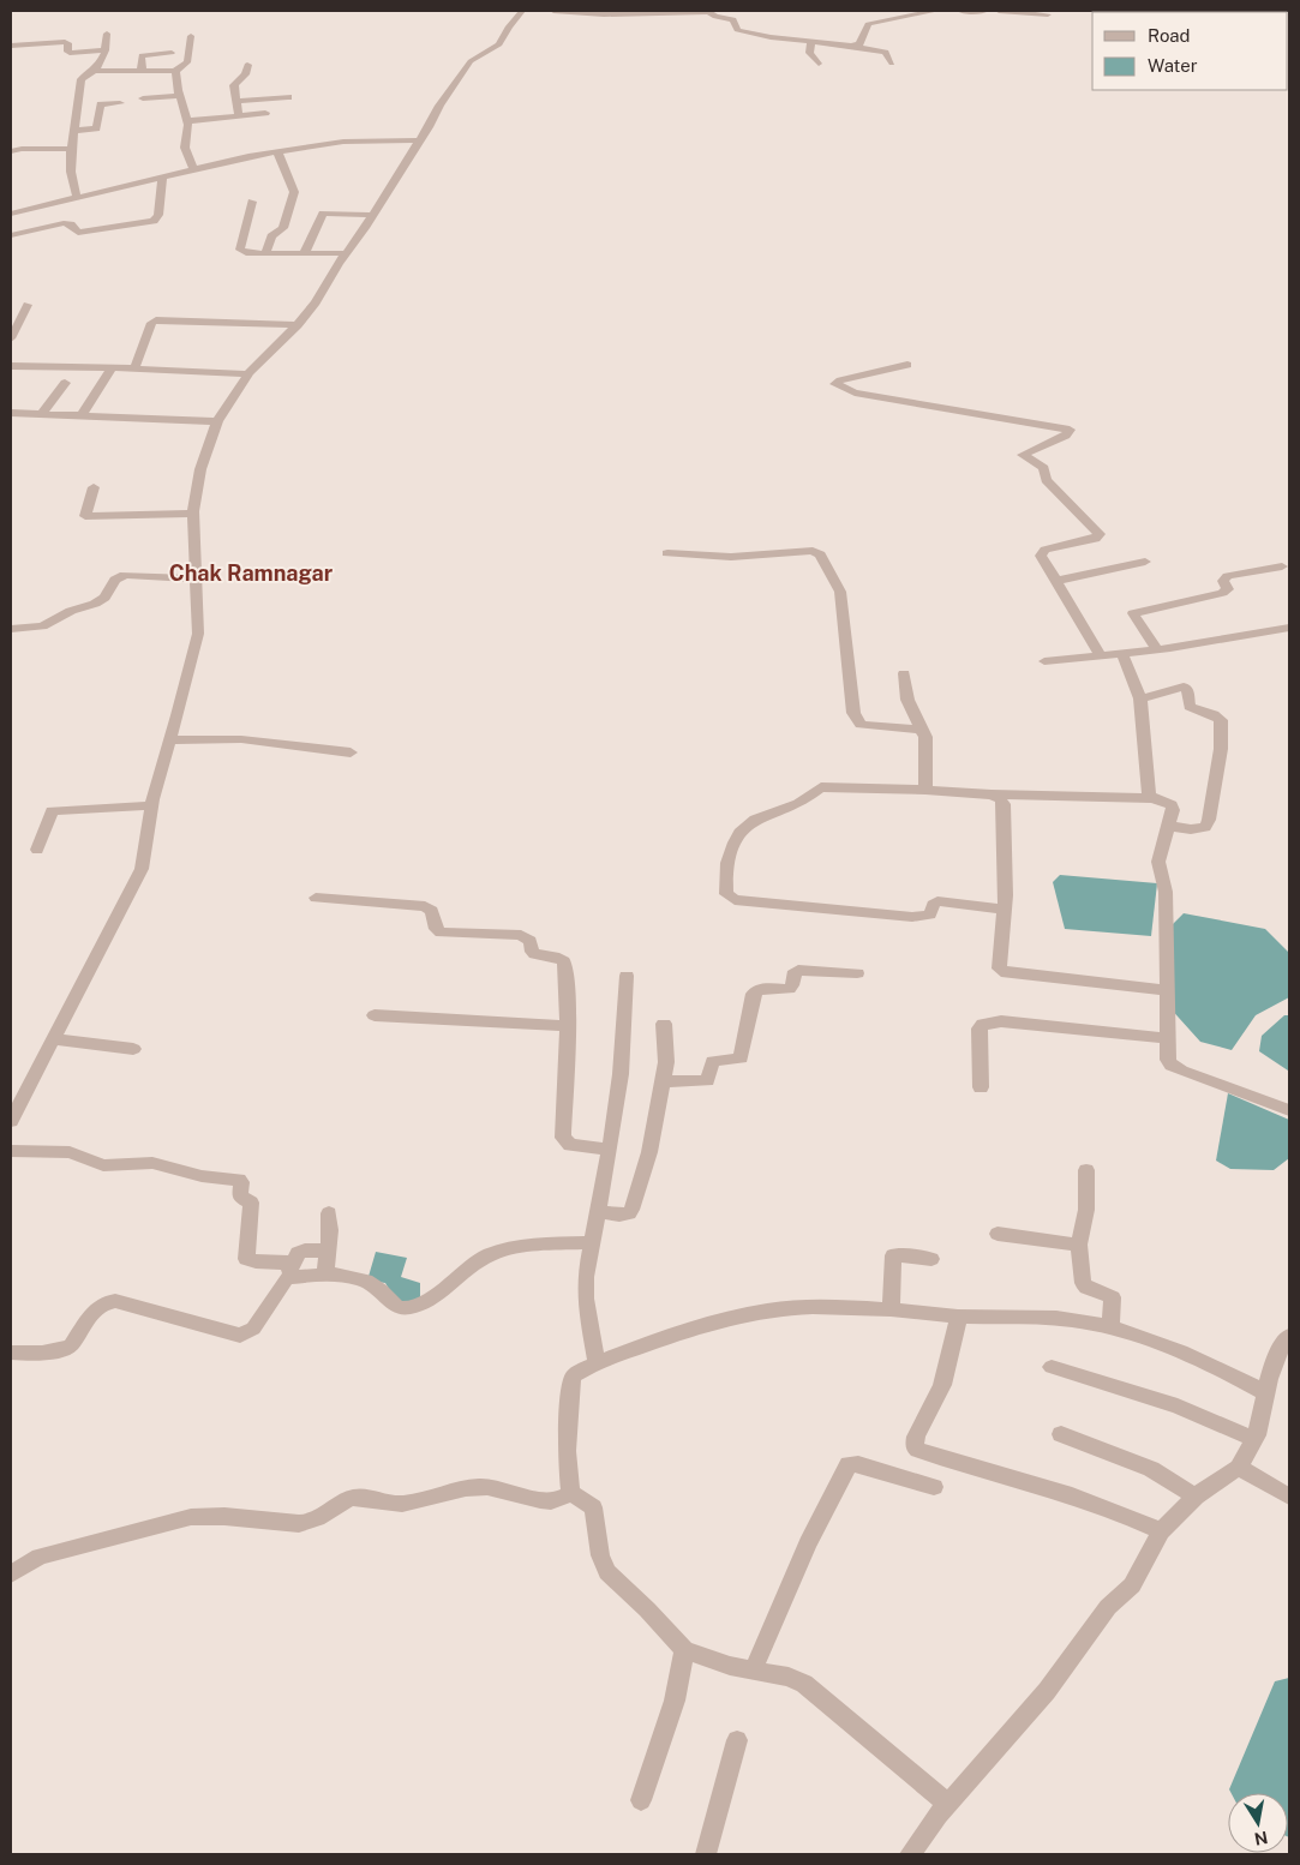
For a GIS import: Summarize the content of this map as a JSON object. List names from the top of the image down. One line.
{"districts":["Chak Ramnagar"],"legend":["Road","Water"],"north":"bottom"}
